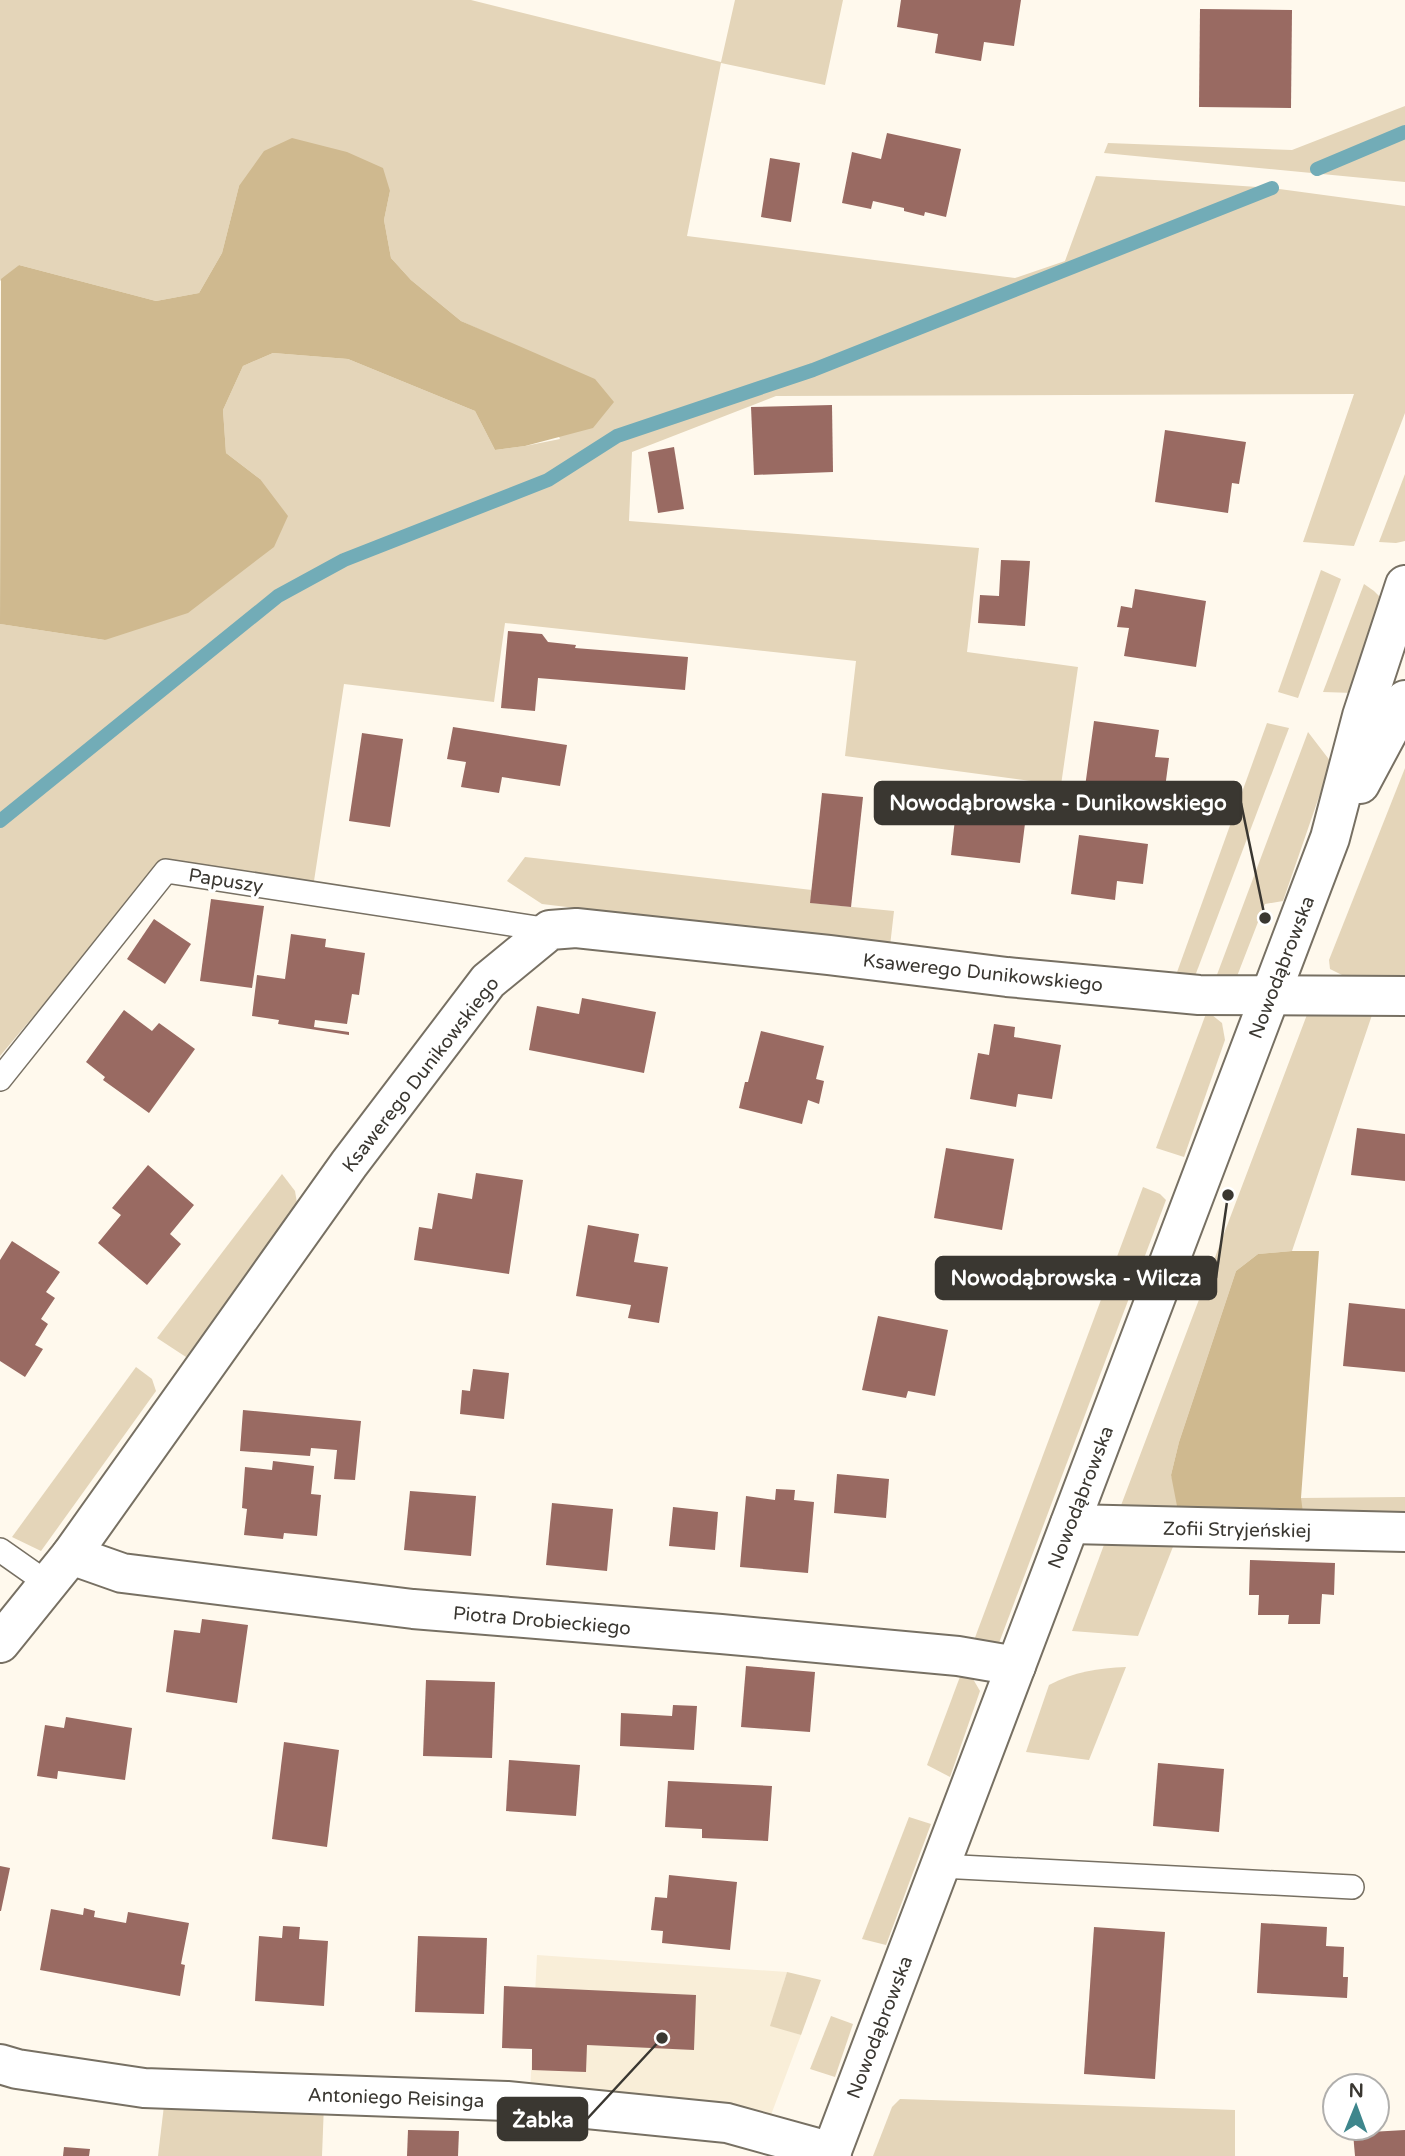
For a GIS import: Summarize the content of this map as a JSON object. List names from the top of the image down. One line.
{"streets":{"street":["Nowodąbrowska","Ksawerego Dunikowskiego","Zofii Stryjeńskiej","Piotra Drobieckiego","Antoniego Reisinga"],"lane":["Papuszy"]},"crossings":[["Papuszy","Ksawerego Dunikowskiego"],["Nowodąbrowska","Ksawerego Dunikowskiego"],["Nowodąbrowska","Zofii Stryjeńskiej"],["Nowodąbrowska","Piotra Drobieckiego"],["Nowodąbrowska","Antoniego Reisinga"],["Ksawerego Dunikowskiego","Piotra Drobieckiego"]],"places":["Nowodąbrowska - Dunikowskiego","Nowodąbrowska - Wilcza","Żabka"],"north":"top"}
